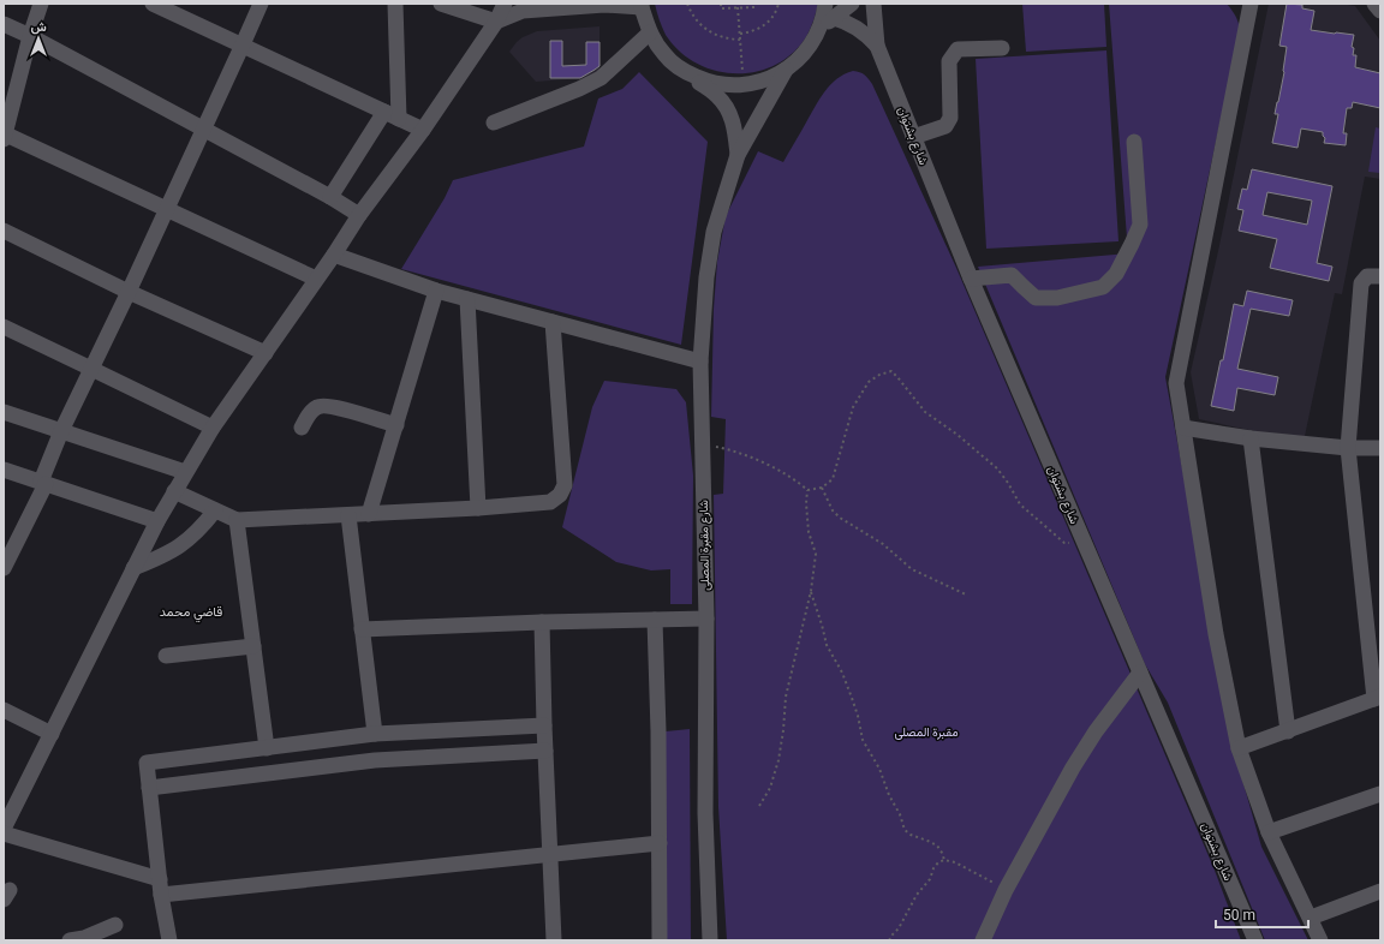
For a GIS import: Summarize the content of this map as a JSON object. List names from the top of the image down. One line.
{"streets":{"street":["شارع بشتوان","شارع مقبرة المصلى"]},"districts":["قاضي محمد"],"parks":["مقبرة المصلى"],"scale_bar":"50 m","north":"top"}
